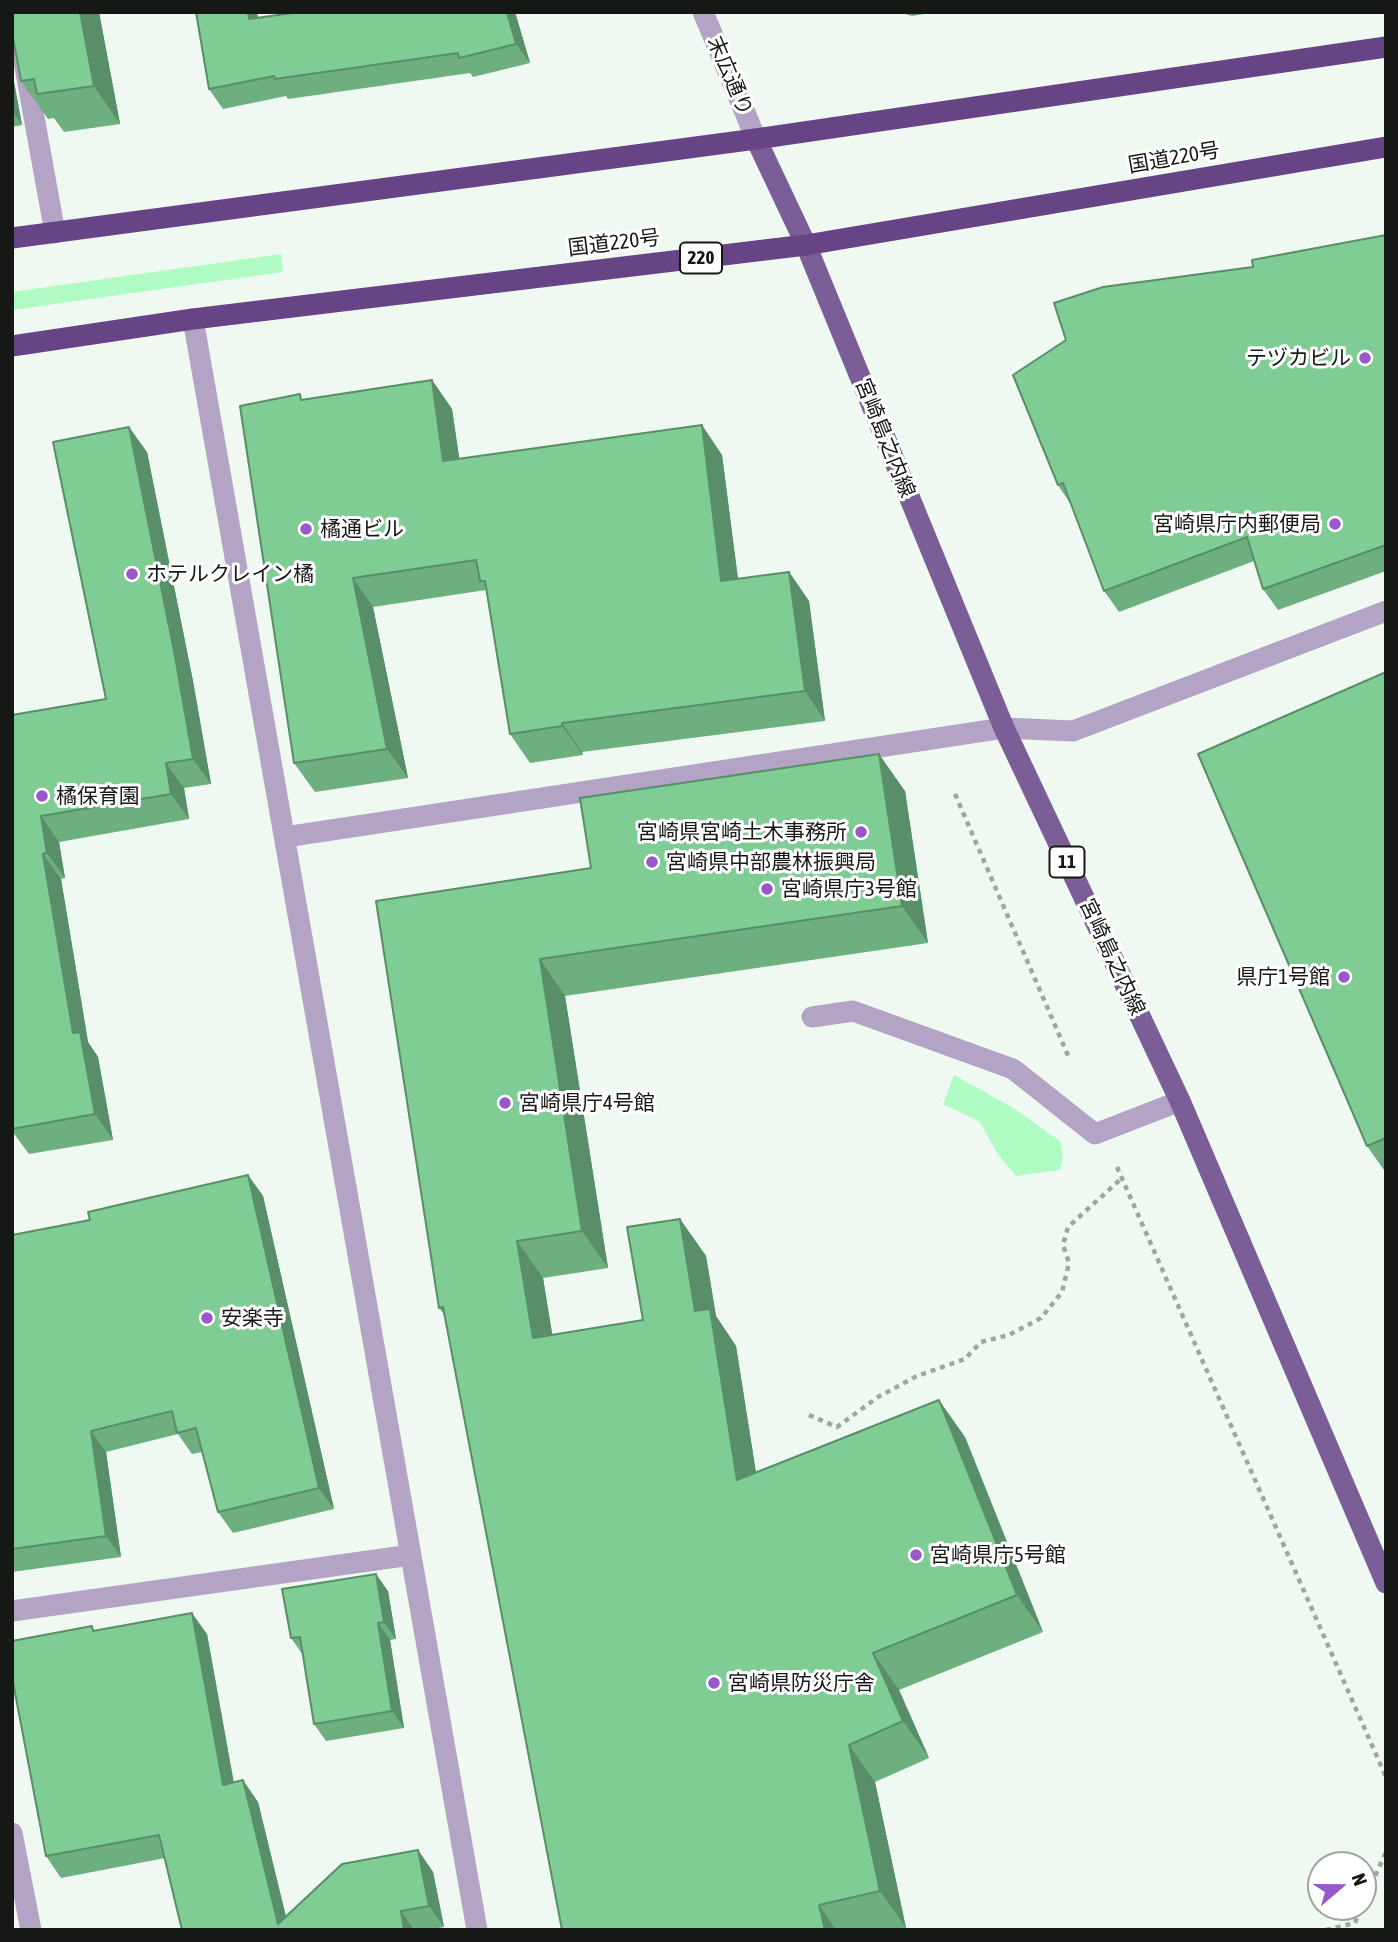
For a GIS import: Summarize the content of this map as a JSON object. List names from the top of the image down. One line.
{"streets":{"highway":["国道220号","220"],"main road":["宮崎島之内線","11"],"street":["末広通り"]},"crossings":[["末広通り","宮崎島之内線"],["国道220号","宮崎島之内線"]],"places":["テヅカビル","宮崎県庁内郵便局","橘通ビル","ホテルクレイン橘","橘保育園","宮崎県宮崎土木事務所","宮崎県中部農林振興局","宮崎県庁3号館","県庁1号館","宮崎県庁4号館","安楽寺","宮崎県庁5号館","宮崎県防災庁舎"],"north":"right"}
